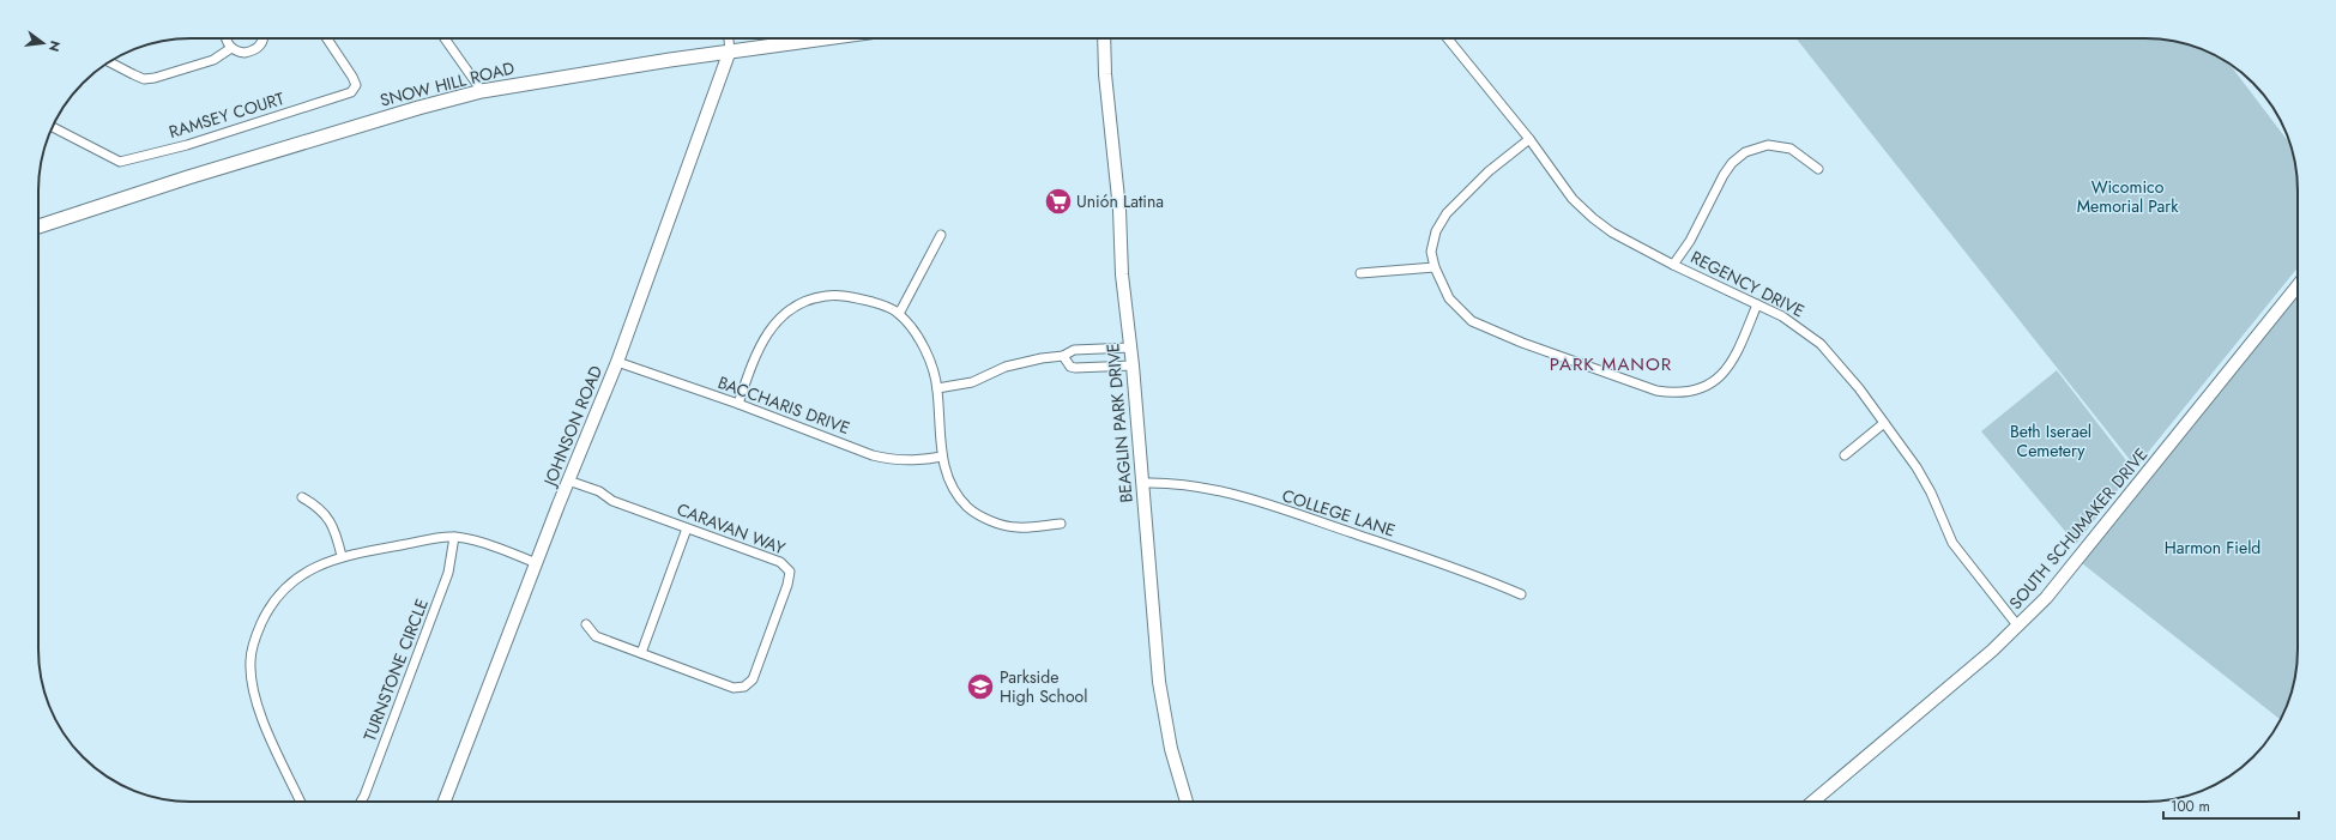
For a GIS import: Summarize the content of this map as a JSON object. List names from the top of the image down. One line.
{"streets":{"main road":["SNOW HILL ROAD"],"street":["RAMSEY COURT","REGENCY DRIVE","BACCHARIS DRIVE","BEAGLIN PARK DRIVE","JOHNSON ROAD","COLLEGE LANE","CARAVAN WAY","SOUTH SCHUMAKER DRIVE","TURNSTONE CIRCLE"]},"crossings":[["SNOW HILL ROAD","JOHNSON ROAD"],["REGENCY DRIVE","SOUTH SCHUMAKER DRIVE"],["BACCHARIS DRIVE","JOHNSON ROAD"],["BEAGLIN PARK DRIVE","COLLEGE LANE"],["JOHNSON ROAD","CARAVAN WAY"]],"districts":["PARK MANOR"],"parks":["Wicomico Memorial Park","Beth Iserael Cemetery","Harmon Field"],"places":{"supermarket":["Unión Latina"],"school or university":["Parkside High School"]},"scale_bar":"100 m","north":"right"}
